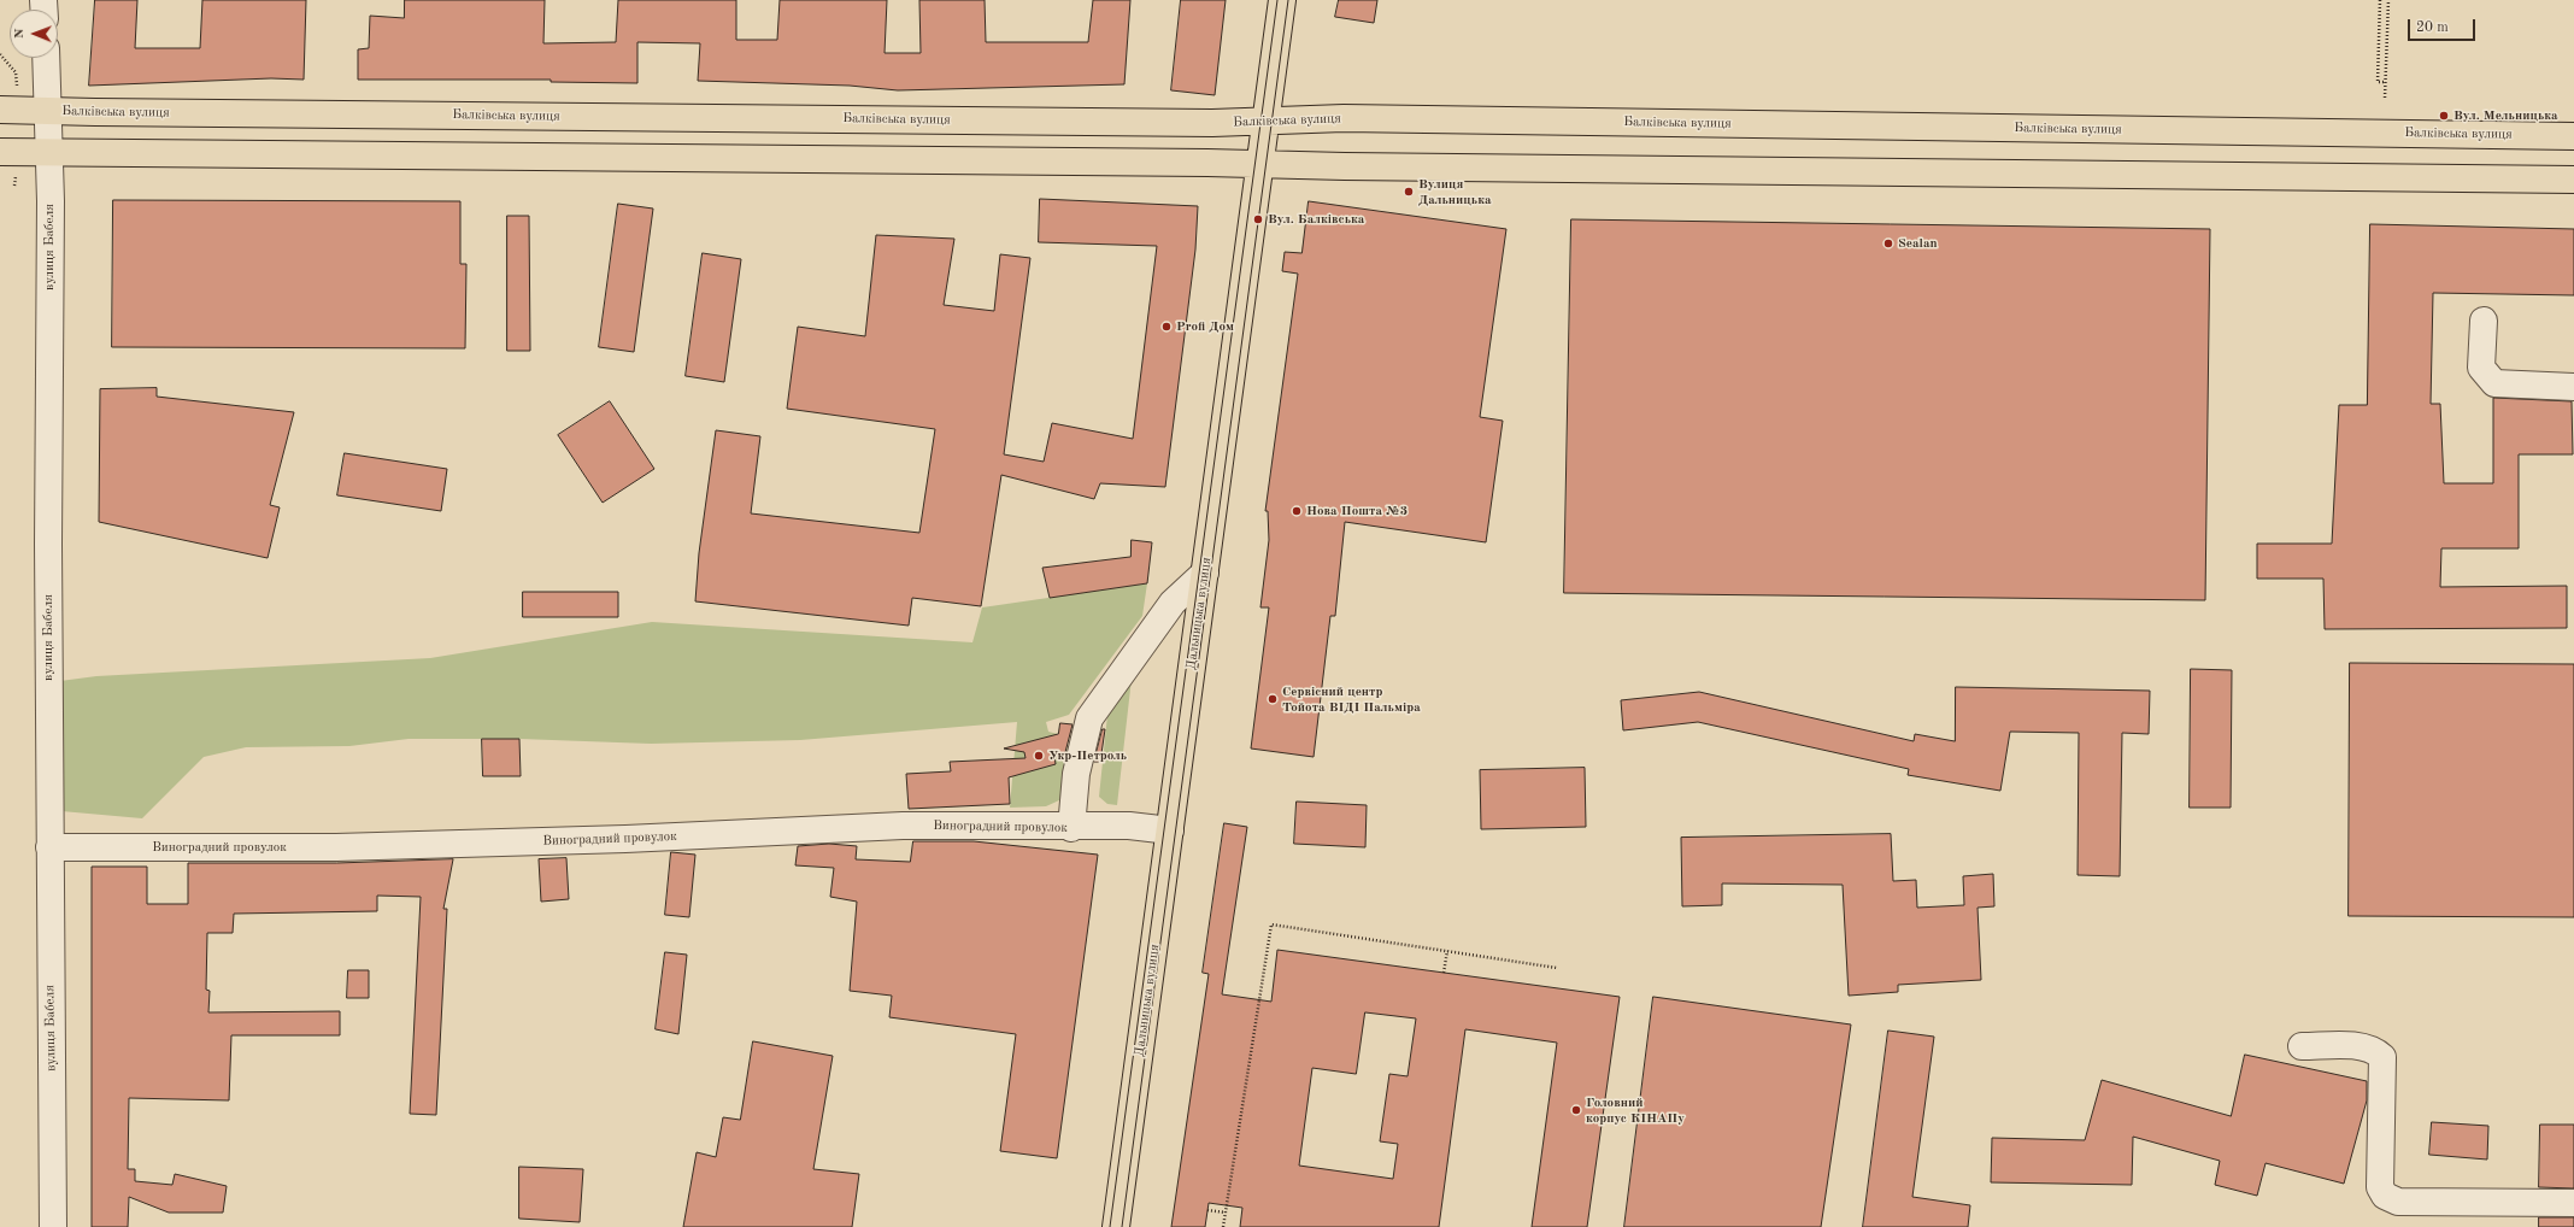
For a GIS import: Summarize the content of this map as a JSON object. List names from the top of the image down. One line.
{"streets":{"main road":["Балківська вулиця","Дальницька вулиця"],"street":["вулиця Бабеля","Виноградний провулок"]},"crossings":[["Балківська вулиця","вулиця Бабеля"],["Балківська вулиця","Дальницька вулиця"],["вулиця Бабеля","Виноградний провулок"],["Дальницька вулиця","Виноградний провулок"]],"places":["Вул. Мельницька","Вулиця Дальницька","Вул. Балківська","Sealan","Profi Дом","Нова Пошта №3","Сервісний центр Тойота ВІДІ Пальміра","Укр-Петроль","Головний корпус КІНАПу"],"scale_bar":"20 m","north":"left"}
